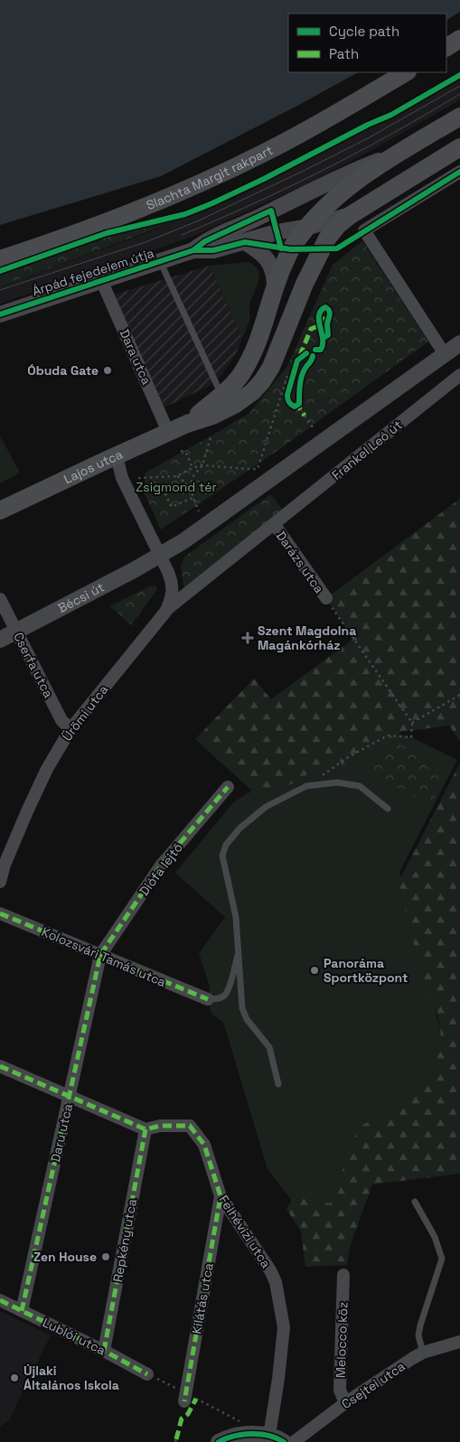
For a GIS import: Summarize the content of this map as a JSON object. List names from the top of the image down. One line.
{"streets":{"main road":["Slachta Margit rakpart","Árpád fejedelem útja","Lajos utca"],"street":["Dara utca","Frankel Leó út","Darázs utca","Bécsi út","Cserfa utca","Ürömi utca","Diófa lejtő","Kolozsvári Tamás utca","Daru utca","Felhévízi utca","Repkény utca","Kilátás utca","Lublói utca","Melocco köz","Csejtei utca"]},"crossings":[["Árpád fejedelem útja","Dara utca"],["Dara utca","Lajos utca"],["Frankel Leó út","Darázs utca"],["Bécsi út","Cserfa utca"],["Bécsi út","Ürömi utca"],["Cserfa utca","Ürömi utca"],["Diófa lejtő","Kolozsvári Tamás utca"],["Diófa lejtő","Daru utca"],["Kolozsvári Tamás utca","Daru utca"],["Daru utca","Lublói utca"],["Felhévízi utca","Repkény utca"],["Felhévízi utca","Kilátás utca"],["Repkény utca","Lublói utca"],["Melocco köz","Csejtei utca"]],"parks":["Zsigmond tér"],"places":{"other":["Óbuda Gate","Panoráma Sportközpont","Zen House","Újlaki Általános Iskola"],"health":["Szent Magdolna Magánkórház"]},"legend":["Cycle path","Path"]}
